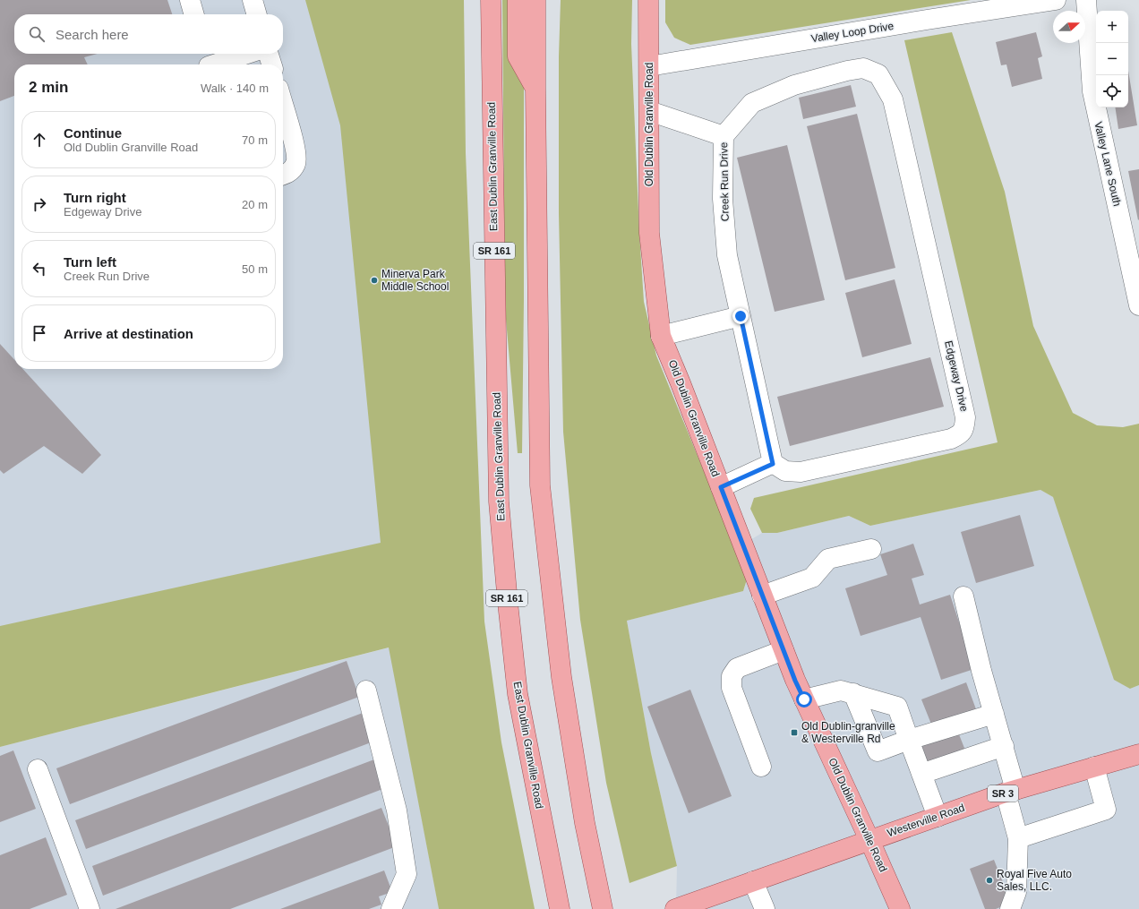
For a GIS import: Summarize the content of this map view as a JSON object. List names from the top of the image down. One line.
{"streets":{"main road":["Old Dublin Granville Road","East Dublin Granville Road","SR 161","SR 3","Westerville Road"],"street":["Valley Loop Drive","Valley Lane South","Creek Run Drive","Edgeway Drive"]},"crossings":[["Valley Loop Drive","Old Dublin Granville Road"],["Old Dublin Granville Road","Westerville Road"],["Creek Run Drive","Edgeway Drive"]],"places":{"other":["Minerva Park Middle School","Royal Five Auto Sales, LLC."],"transit":["Old Dublin-granville & Westerville Rd"]},"north":"right","page":{"map_buttons":["+","−"],"search":"Search here","heading":["2 min","Walk · 140 m"],"list":[["Continue","Old Dublin Granville Road","70 m"],["Turn right","Edgeway Drive","20 m"],["Turn left","Creek Run Drive","50 m"],"Arrive at destination"]}}
